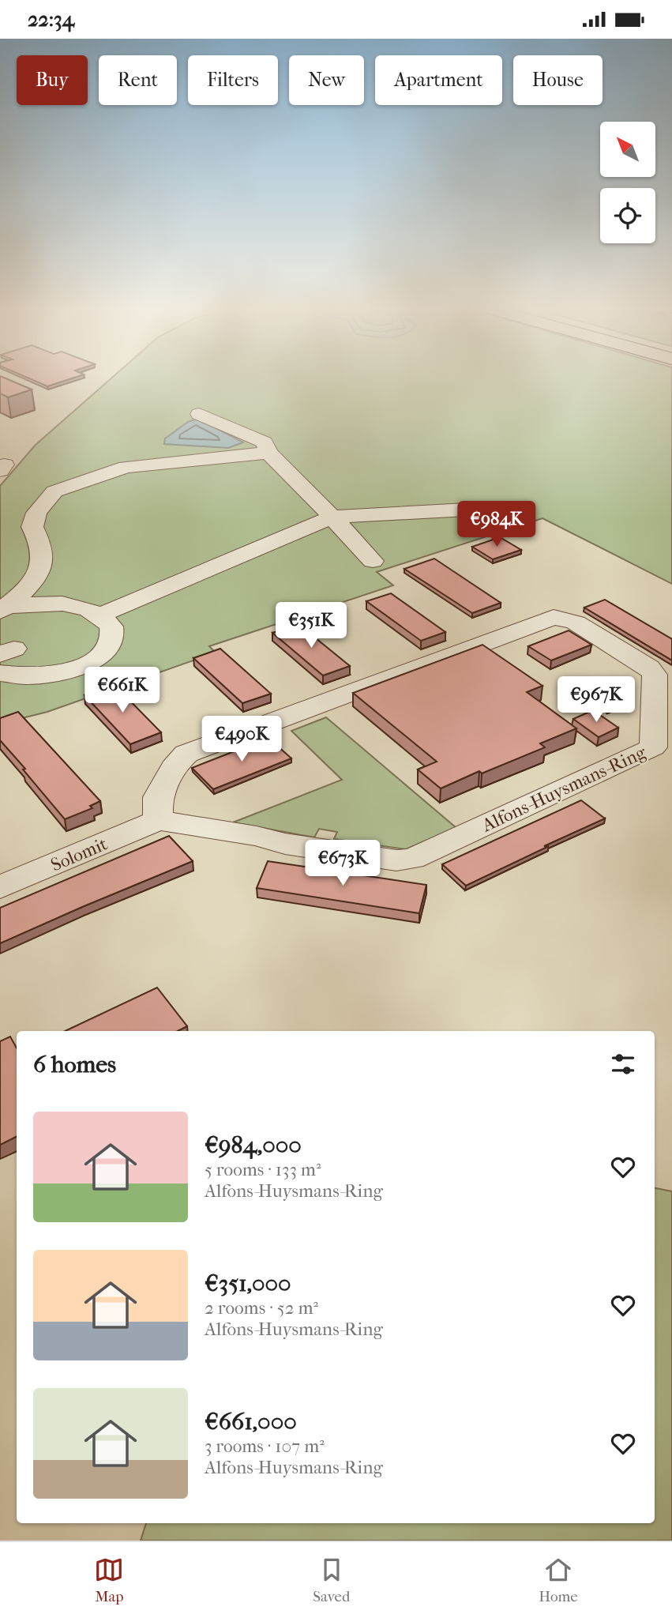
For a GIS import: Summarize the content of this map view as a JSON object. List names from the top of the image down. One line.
{"streets":{"street":["Alfons-Huysmans-Ring","Solomit"]},"crossings":[["Alfons-Huysmans-Ring","Solomit"]],"north":"top left","page":{"status":"22:34","chip":["Buy","Rent","Filters","New","Apartment","House"],"price":["€984K","€351K","€661K","€967K","€490K","€673K"],"heading":"6 homes","list":[{"name":"€984,000","note":"5 rooms · 133 m² · Alfons-Huysmans-Ring"},{"name":"€351,000","note":"2 rooms · 52 m² · Alfons-Huysmans-Ring"},{"name":"€661,000","note":"3 rooms · 107 m² · Alfons-Huysmans-Ring"}],"tabs":["Map","Saved","Home"]}}
